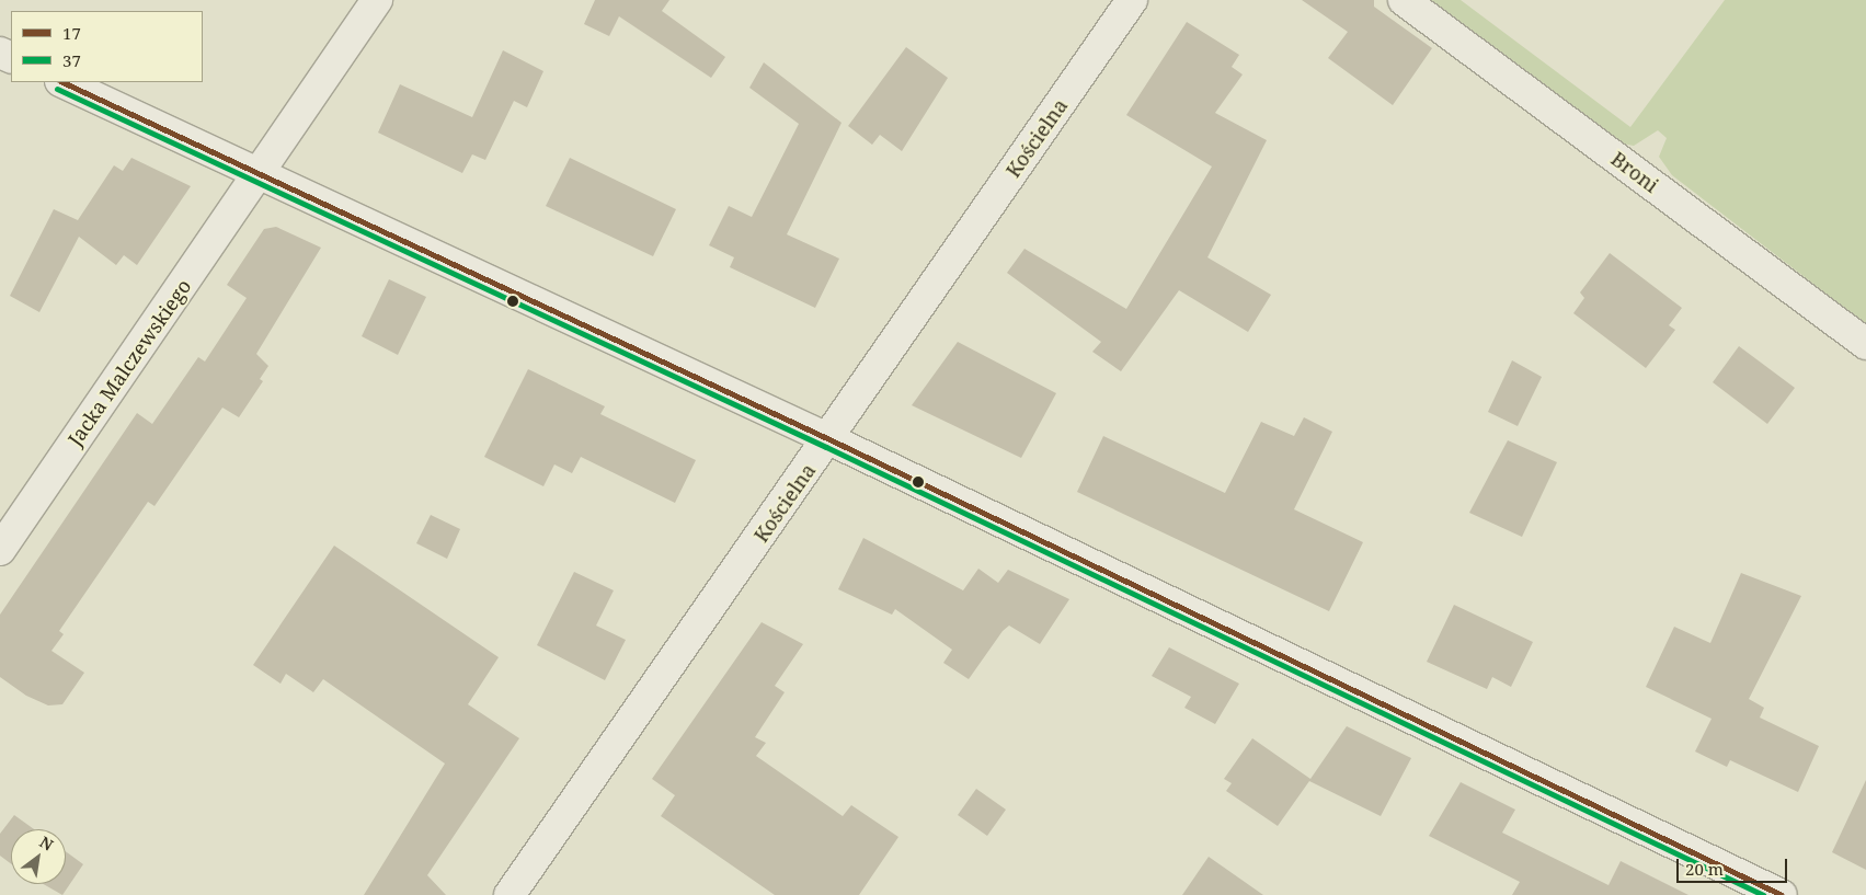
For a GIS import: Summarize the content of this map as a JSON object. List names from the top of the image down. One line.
{"streets":{"street":["Kościelna","Broni","Jacka Malczewskiego"]},"lines":["transit line 17","transit line 37"],"legend":["17","37"],"scale_bar":"20 m","north":"top right"}
